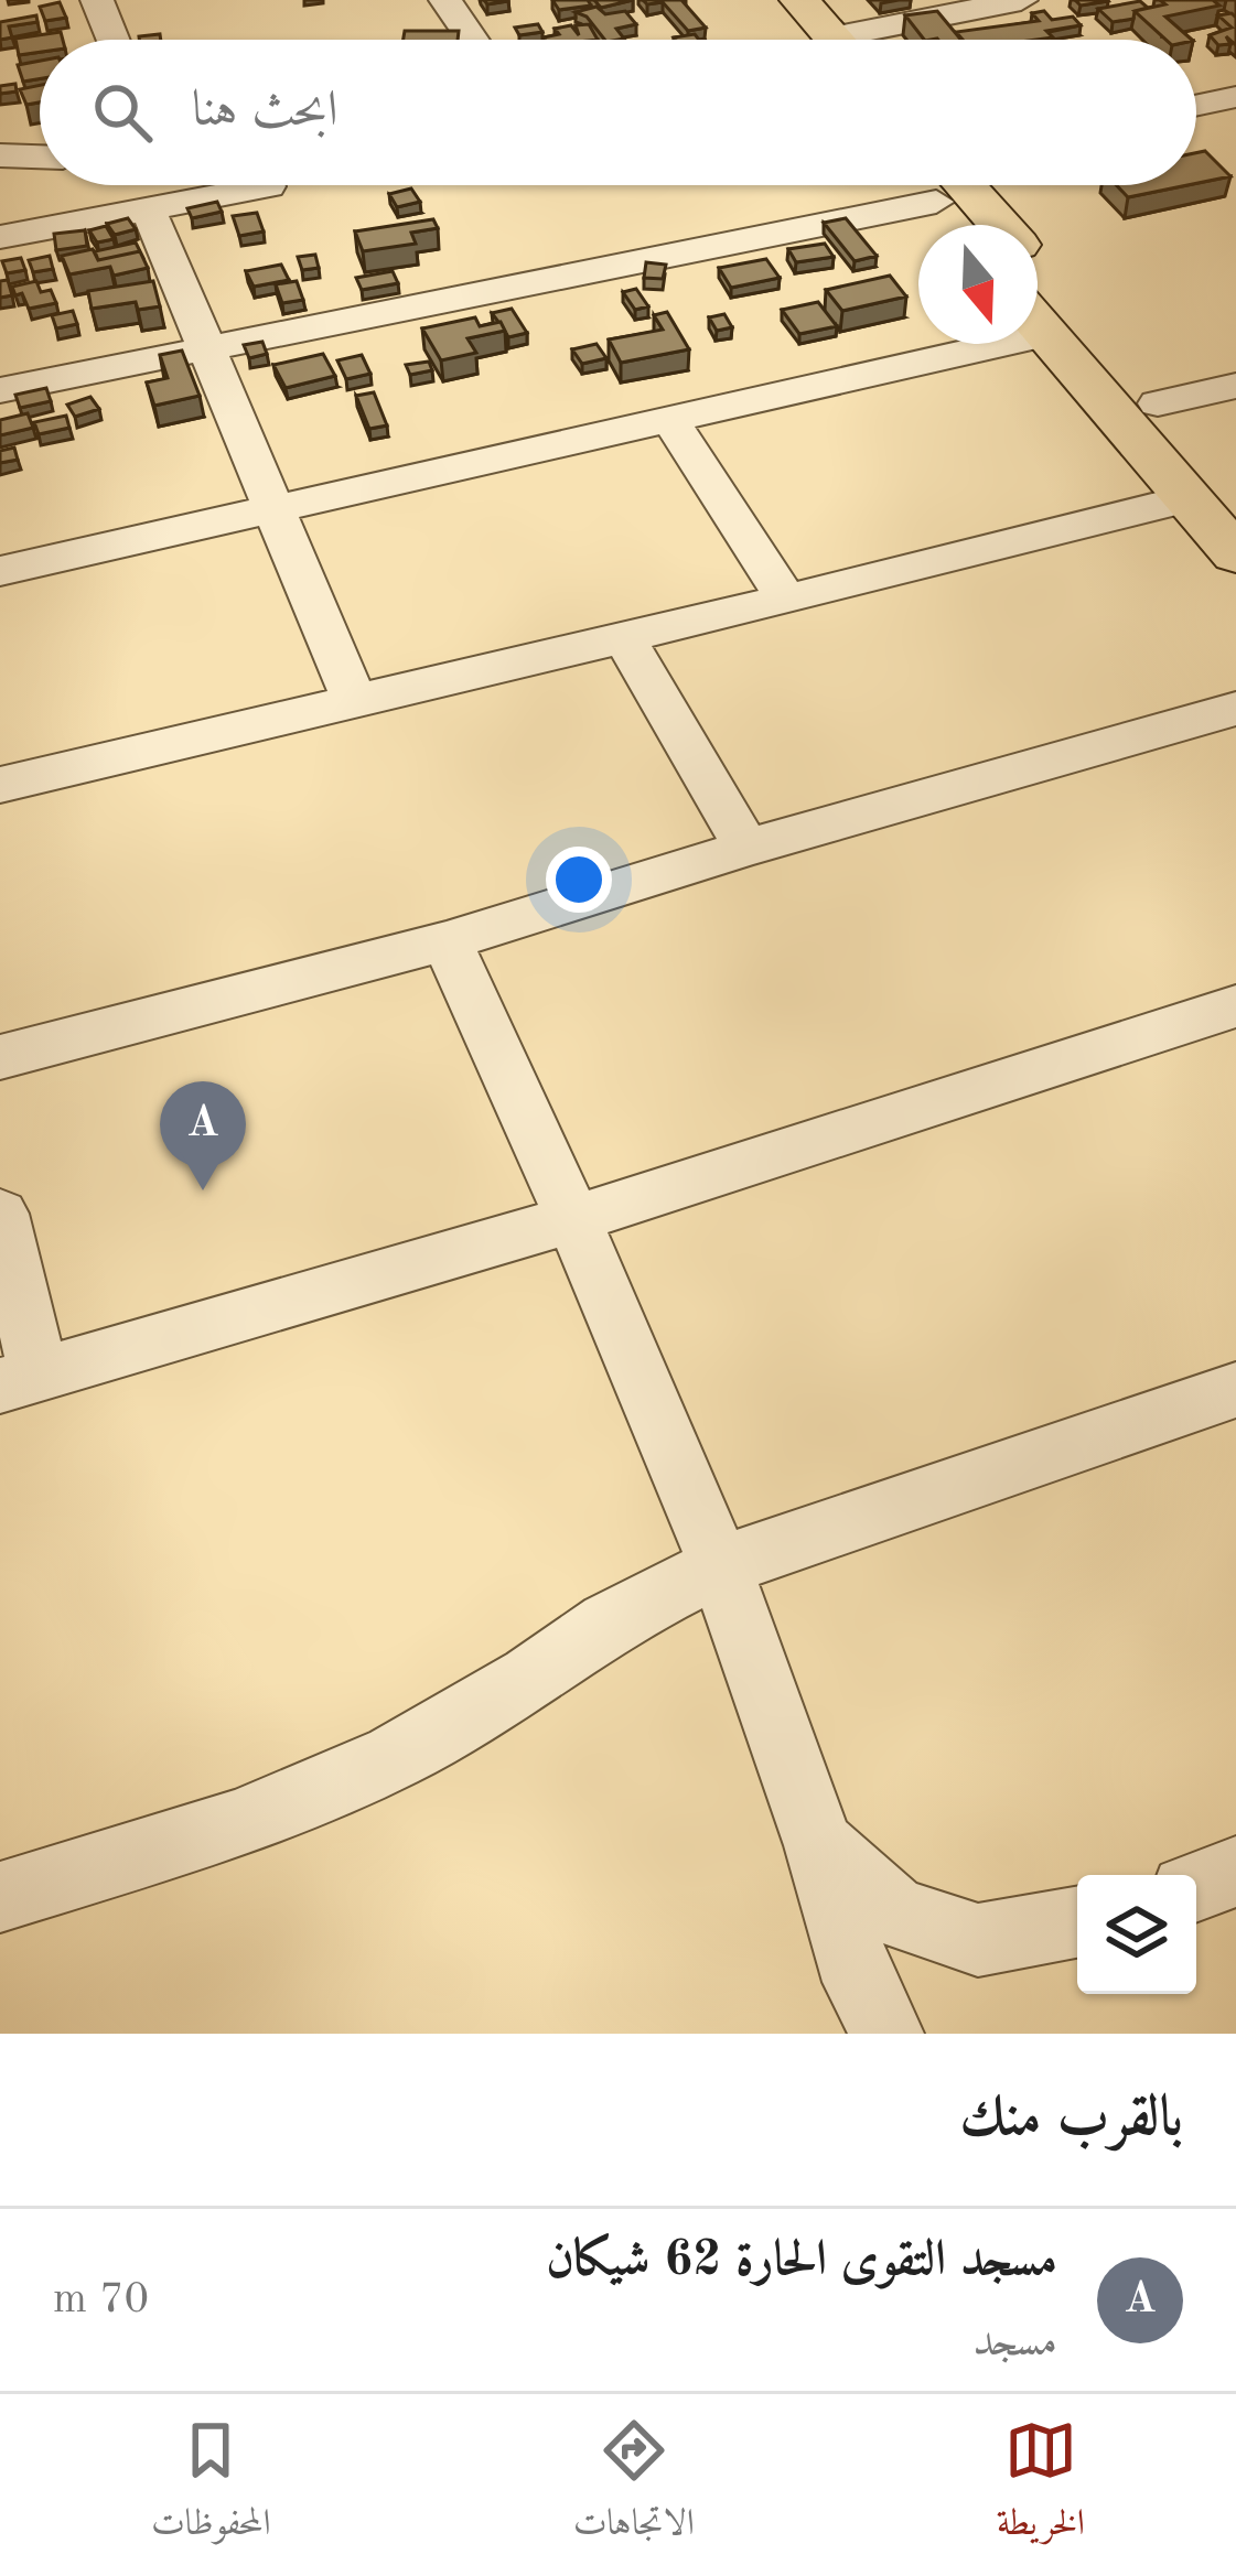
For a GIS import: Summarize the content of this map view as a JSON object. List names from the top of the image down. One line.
{"north":"bottom","page":{"search":"ابحث هنا","pins":"A","heading":"بالقرب منك","list":[{"mark":"A","name":"مسجد التقوى الحارة 62 شيكان","note":"مسجد","value":"70 m"}],"nav":["الخريطة","الاتجاهات","المحفوظات"]}}
